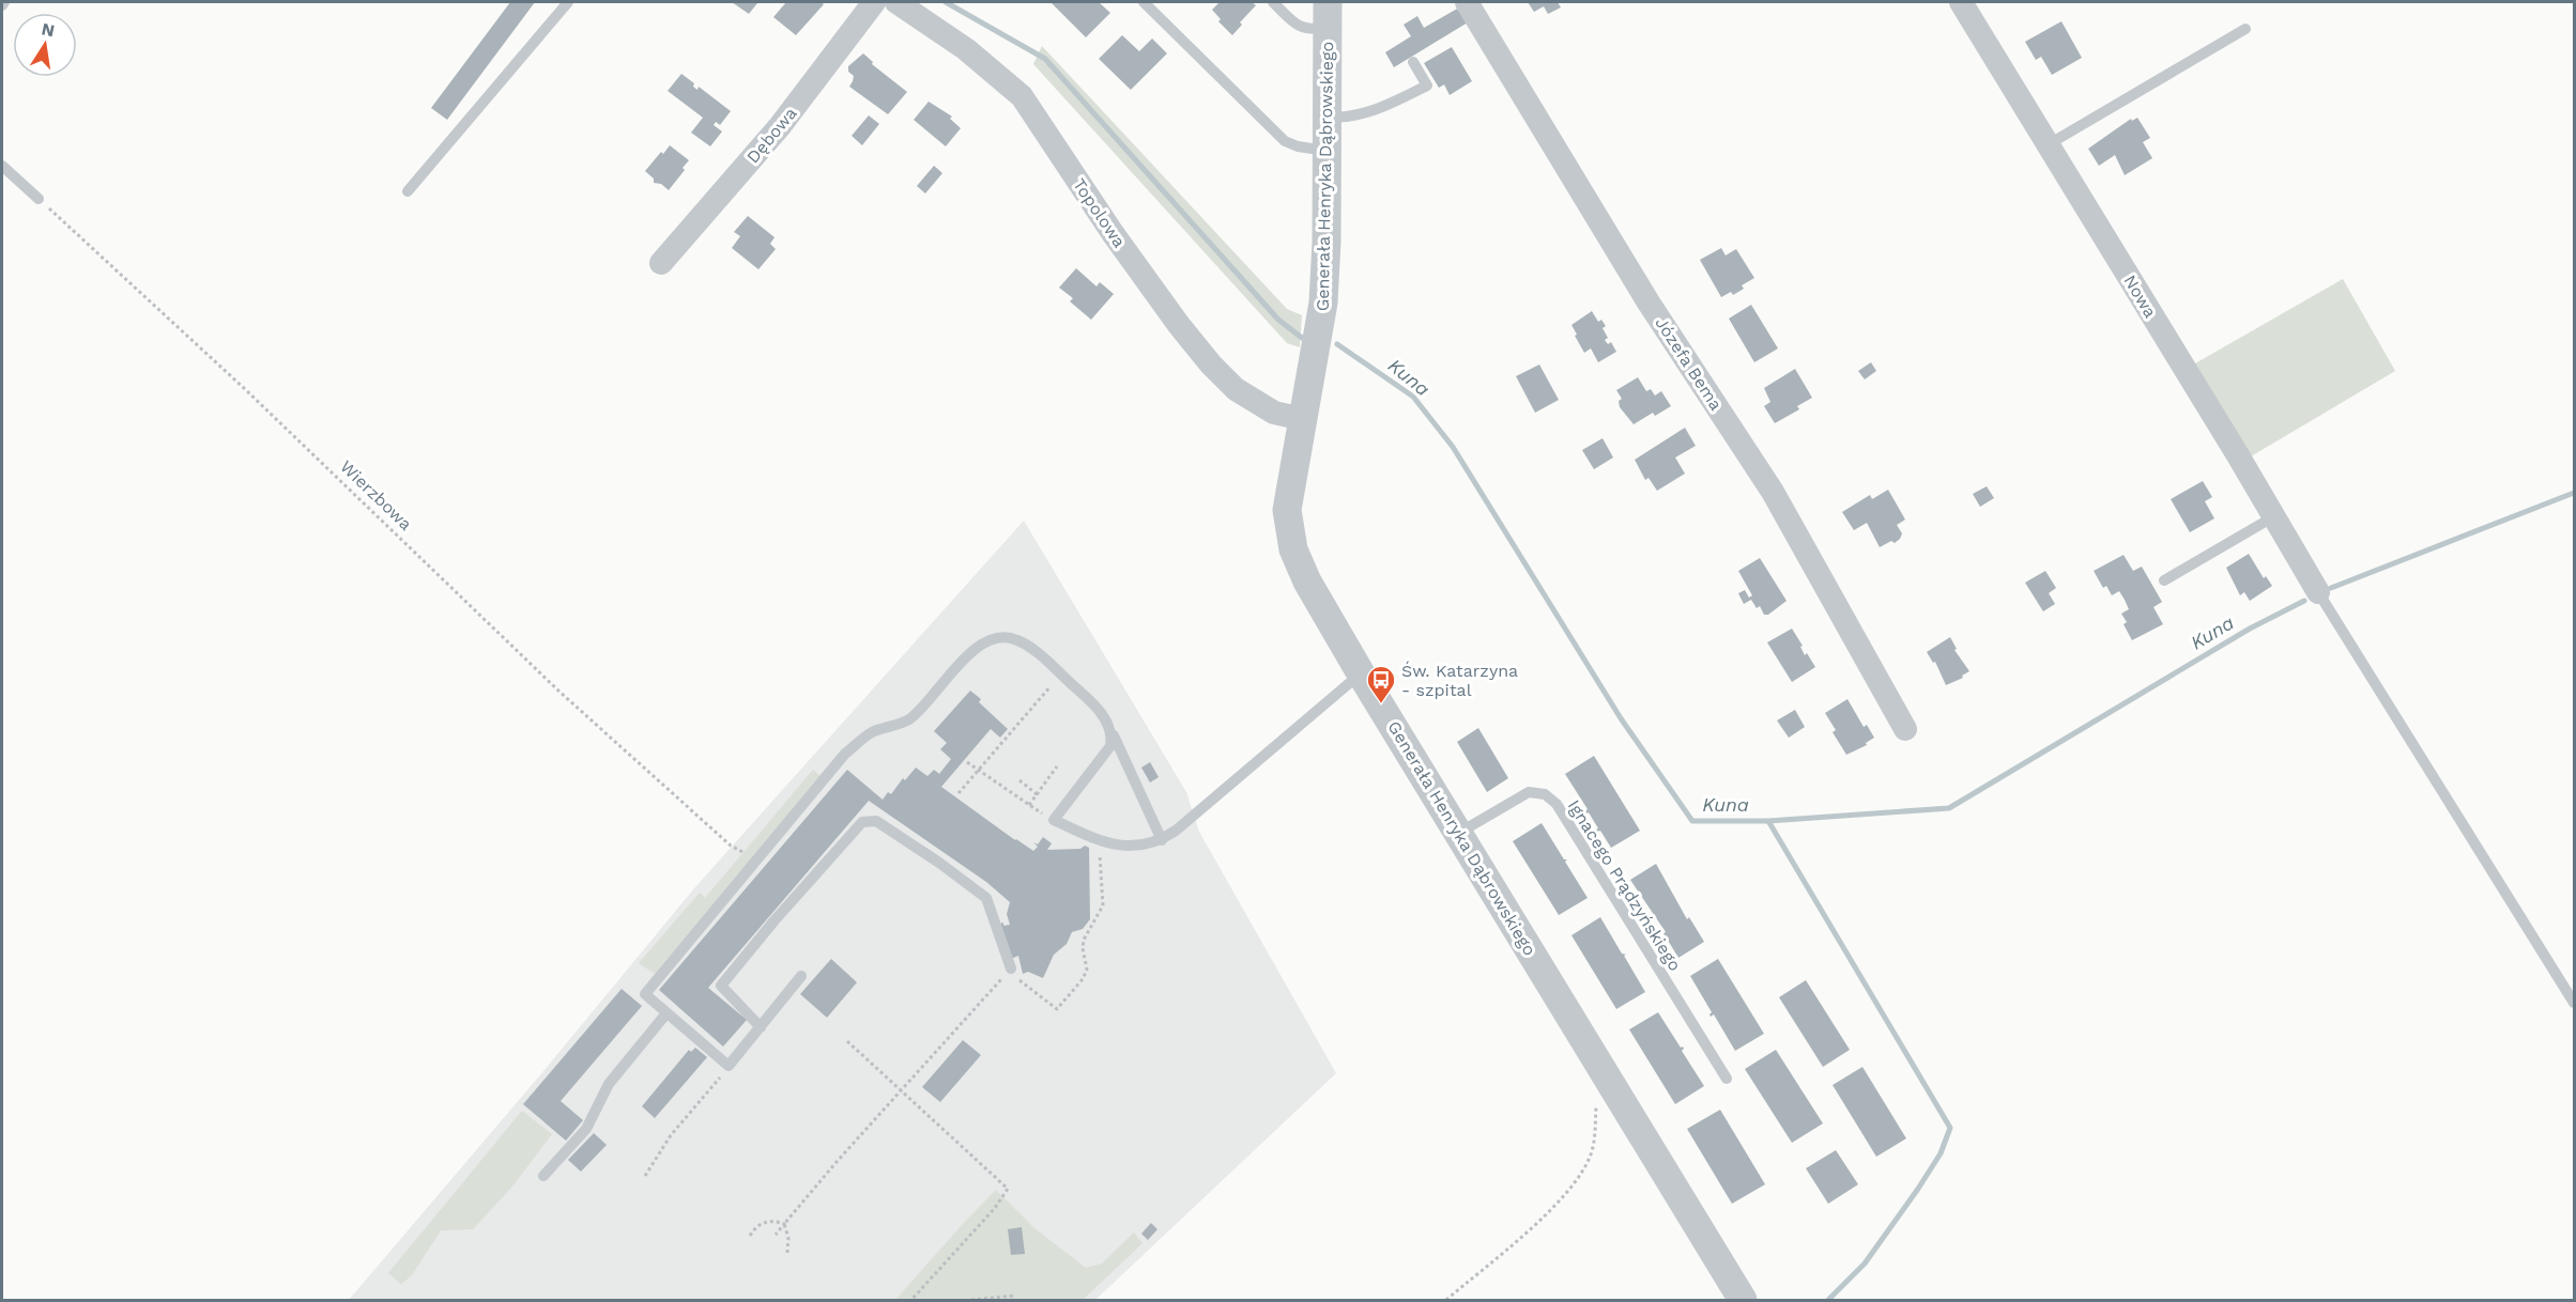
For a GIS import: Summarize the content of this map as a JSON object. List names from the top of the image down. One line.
{"streets":{"street":["Dębowa","Generała Henryka Dąbrowskiego","Topolowa","Nowa","Józefa Bema"],"lane":["Ignacego Prądzyńskiego"],"path":["Wierzbowa"]},"crossings":[["Generała Henryka Dąbrowskiego","Topolowa"],["Generała Henryka Dąbrowskiego","Ignacego Prądzyńskiego"]],"water":["Kuna"],"places":{"bus stop":["Św. Katarzyna - szpital"]},"north":"top"}
